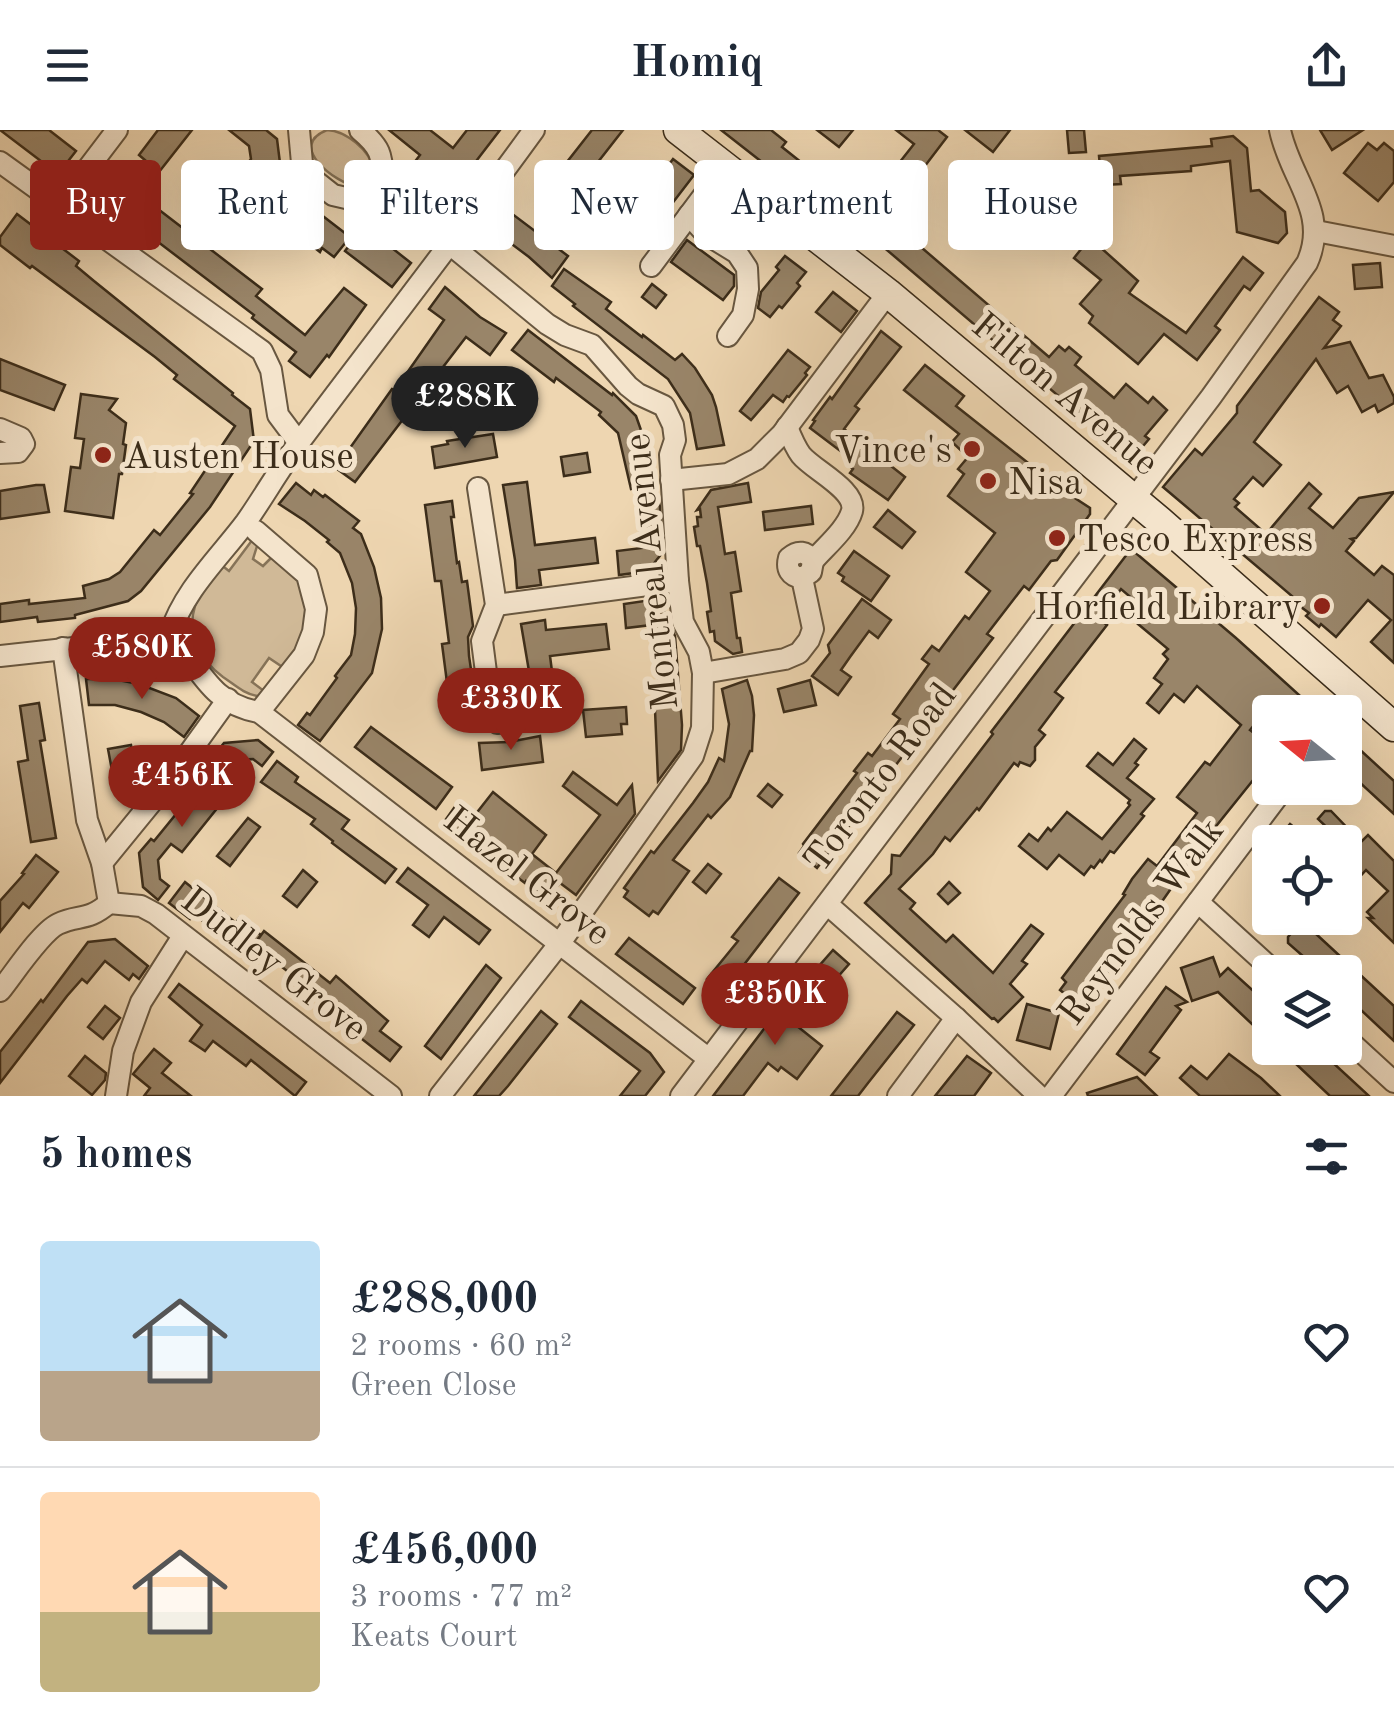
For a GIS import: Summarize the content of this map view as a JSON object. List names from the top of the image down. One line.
{"streets":{"street":["Filton Avenue","Montreal Avenue","Toronto Road","Hazel Grove","Reynolds Walk","Dudley Grove"]},"crossings":[["Filton Avenue","Toronto Road"],["Montreal Avenue","Hazel Grove"],["Toronto Road","Hazel Grove"]],"places":["Vince's","Austen House","Nisa","Tesco Express","Horfield Library"],"north":"left","page":{"header":"Homiq","chip":["Buy","Rent","Filters","New","Apartment","House"],"price":["£288K","£580K","£330K","£456K","£350K"],"heading":"5 homes","list":[{"name":"£288,000","note":"2 rooms · 60 m² · Green Close"},{"name":"£456,000","note":"3 rooms · 77 m² · Keats Court"}]}}
